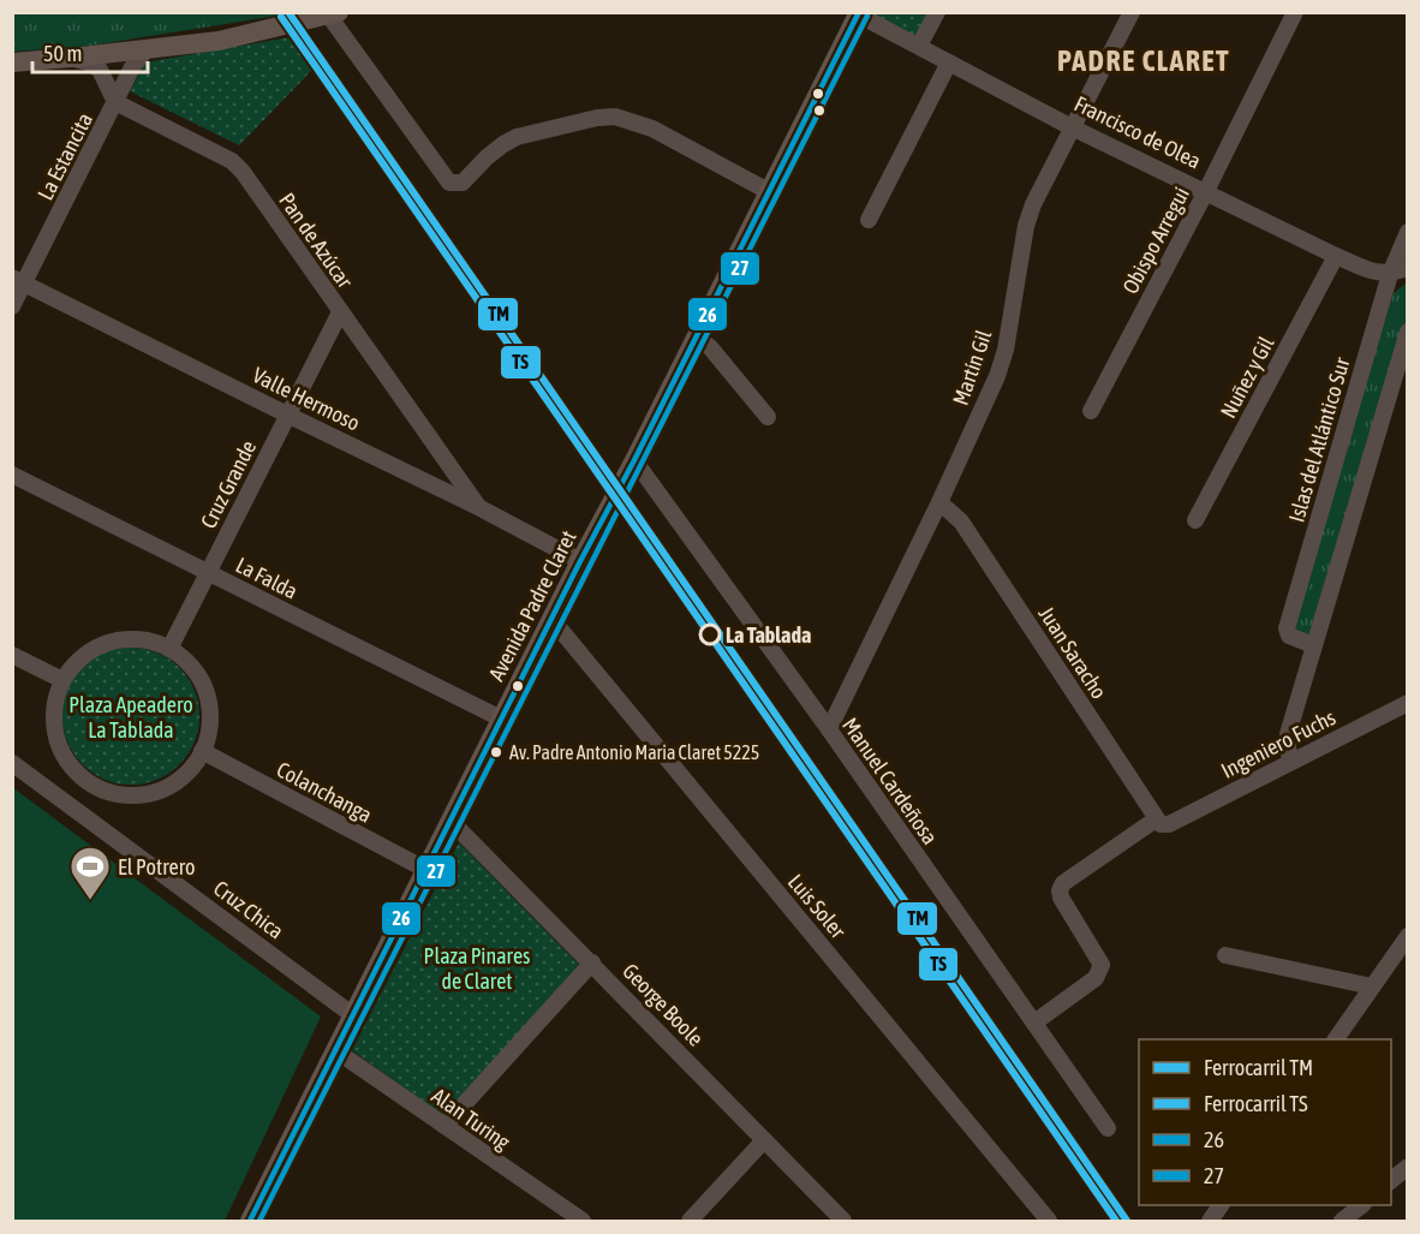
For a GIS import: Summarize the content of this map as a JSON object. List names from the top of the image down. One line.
{"streets":{"main road":["Avenida Padre Claret"],"street":["Francisco de Olea","La Estancita","Pan de Azúcar","Obispo Arregui","Martín Gil","Nuñez y Gil","Valle Hermoso","Islas del Atlántico Sur","Cruz Grande","La Falda","Juan Saracho","Ingeniero Fuchs","Manuel Cardeñosa","Colanchanga","Luis Soler","Cruz Chica","George Boole","Alan Turing"]},"crossings":[["Francisco de Olea","Obispo Arregui"],["Francisco de Olea","Martín Gil"],["Francisco de Olea","Nuñez y Gil"],["Francisco de Olea","Islas del Atlántico Sur"],["Francisco de Olea","Avenida Padre Claret"],["La Estancita","Pan de Azúcar"],["La Estancita","Valle Hermoso"],["Pan de Azúcar","Valle Hermoso"],["Pan de Azúcar","Cruz Grande"],["Martín Gil","Juan Saracho"],["Martín Gil","Manuel Cardeñosa"],["Valle Hermoso","Cruz Grande"],["Valle Hermoso","Avenida Padre Claret"],["Cruz Grande","La Falda"],["Cruz Grande","Colanchanga"],["La Falda","Avenida Padre Claret"],["Avenida Padre Claret","Manuel Cardeñosa"],["Avenida Padre Claret","Colanchanga"],["Avenida Padre Claret","Luis Soler"],["Avenida Padre Claret","Cruz Chica"],["Avenida Padre Claret","George Boole"],["Avenida Padre Claret","Alan Turing"],["Juan Saracho","Ingeniero Fuchs"],["Ingeniero Fuchs","Manuel Cardeñosa"]],"districts":["PADRE CLARET"],"parks":["Plaza Apeadero La Tablada","Plaza Pinares de Claret"],"places":{"other":["La Tablada","Av. Padre Antonio Maria Claret 5225"],"sports":["El Potrero"]},"lines":["rail line TM","transit line 26","transit line 27","rail line TS"],"legend":["Ferrocarril TM","Ferrocarril TS","26","27"],"scale_bar":"50 m"}
